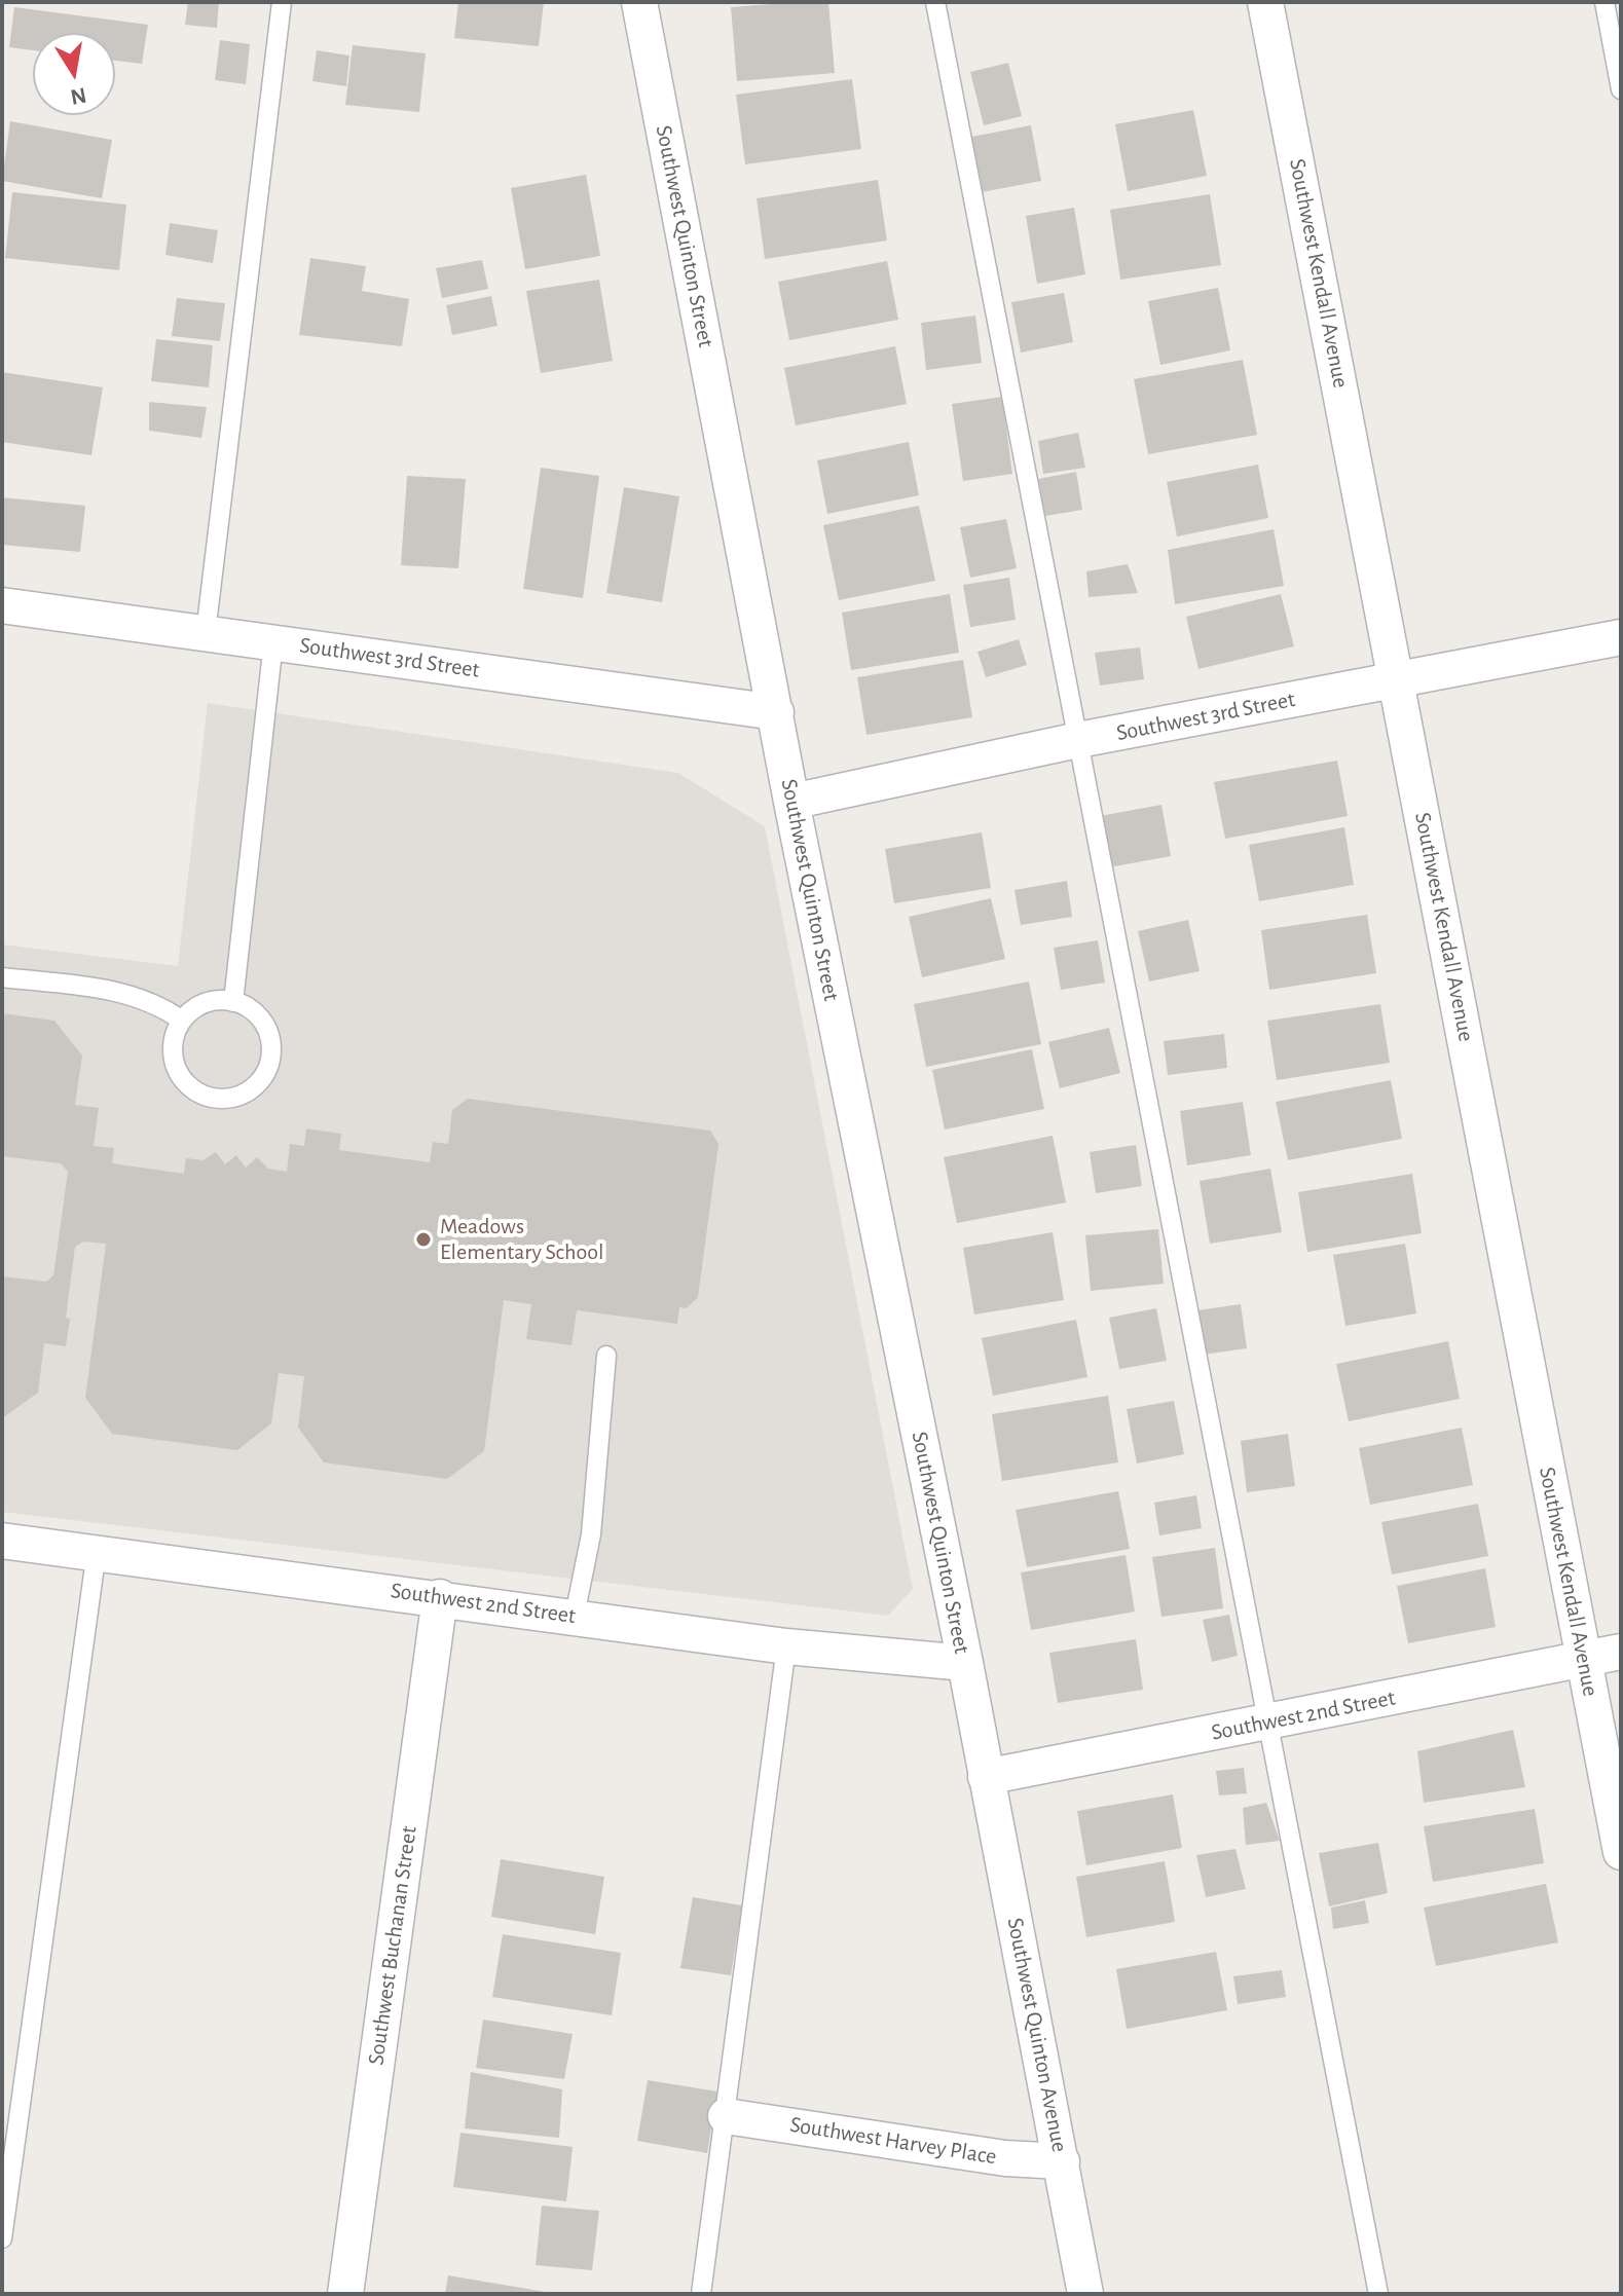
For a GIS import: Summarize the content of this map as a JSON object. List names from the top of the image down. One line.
{"streets":{"street":["Southwest Quinton Street","Southwest Kendall Avenue","Southwest 3rd Street","Southwest 2nd Street","Southwest Buchanan Street","Southwest Quinton Avenue","Southwest Harvey Place"]},"crossings":[["Southwest Quinton Street","Southwest 3rd Street"],["Southwest Quinton Street","Southwest 2nd Street"],["Southwest Quinton Street","Southwest Quinton Avenue"],["Southwest Kendall Avenue","Southwest 3rd Street"],["Southwest Kendall Avenue","Southwest 2nd Street"],["Southwest 2nd Street","Southwest Buchanan Street"],["Southwest 2nd Street","Southwest Quinton Avenue"],["Southwest Quinton Avenue","Southwest Harvey Place"]],"places":["Meadows Elementary School"],"north":"bottom"}
